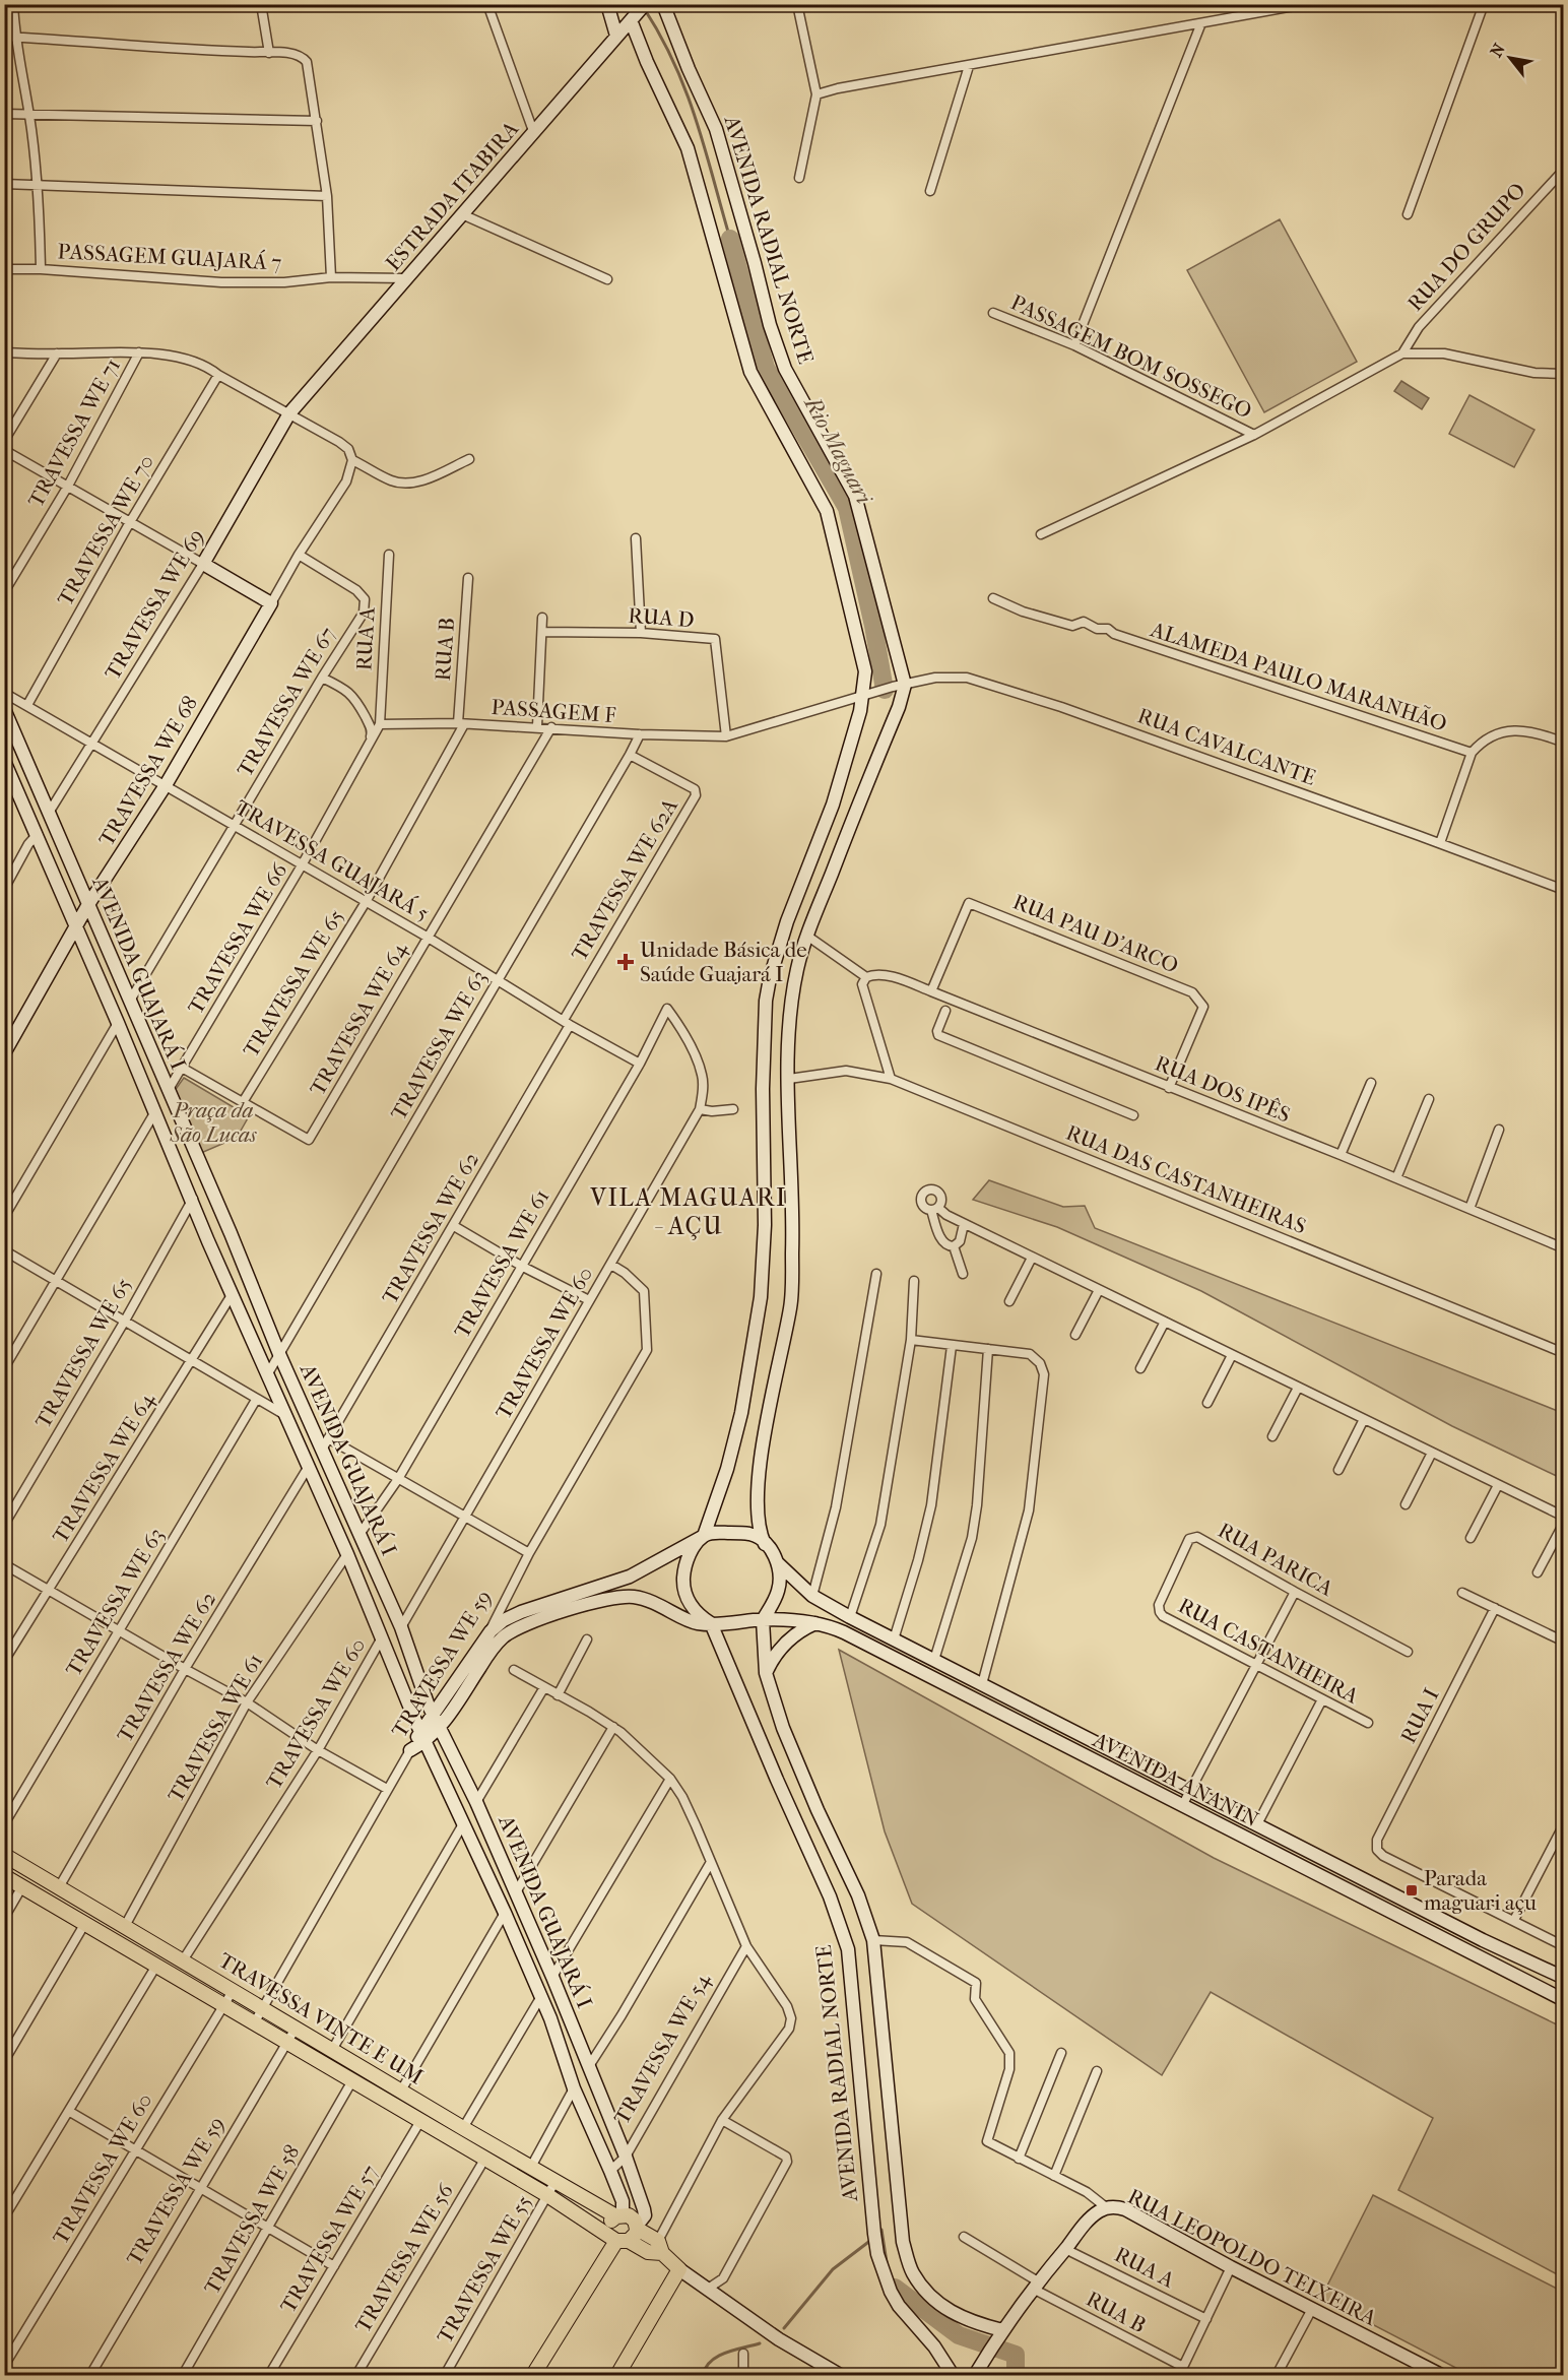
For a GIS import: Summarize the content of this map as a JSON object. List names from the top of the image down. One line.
{"streets":{"main road":["ESTRADA ITABIRA","AVENIDA RADIAL NORTE","TRAVESSA WE 69","TRAVESSA WE 68","AVENIDA GUAJARÁ I","TRAVESSA WE 59","AVENIDA ANANIN","TRAVESSA VINTE E UM","RUA LEOPOLDO TEIXEIRA"],"street":["RUA DO GRUPO","PASSAGEM GUAJARÁ 7","PASSAGEM BOM SOSSEGO","TRAVESSA WE 71","TRAVESSA WE 70","RUA D","RUA A","RUA B","ALAMEDA PAULO MARANHÃO","TRAVESSA WE 67","PASSAGEM F","RUA CAVALCANTE","TRAVESSA GUAJARÁ 5","TRAVESSA WE 62A","RUA PAU D'ARCO","TRAVESSA WE 66","TRAVESSA WE 65","TRAVESSA WE 64","TRAVESSA WE 63","RUA DOS IPÊS","RUA DAS CASTANHEIRAS","TRAVESSA WE 62","TRAVESSA WE 61","TRAVESSA WE 60","RUA PARICA","RUA CASTANHEIRA","RUA I","TRAVESSA WE 54","TRAVESSA WE 58","TRAVESSA WE 57","TRAVESSA WE 56","TRAVESSA WE 55"]},"crossings":[["ESTRADA ITABIRA","PASSAGEM GUAJARÁ 7"],["ESTRADA ITABIRA","TRAVESSA WE 69"],["AVENIDA RADIAL NORTE","RUA CAVALCANTE"],["AVENIDA RADIAL NORTE","AVENIDA ANANIN"],["TRAVESSA WE 70","TRAVESSA GUAJARÁ 5"],["TRAVESSA WE 69","TRAVESSA GUAJARÁ 5"],["TRAVESSA WE 69","AVENIDA GUAJARÁ I"],["RUA D","PASSAGEM F"],["RUA D","RUA CAVALCANTE"],["RUA A","RUA B"],["RUA A","PASSAGEM F"],["RUA A","RUA LEOPOLDO TEIXEIRA"],["RUA B","PASSAGEM F"],["RUA B","TRAVESSA WE 65"],["RUA B","RUA LEOPOLDO TEIXEIRA"],["TRAVESSA WE 67","TRAVESSA GUAJARÁ 5"],["TRAVESSA WE 67","AVENIDA GUAJARÁ I"],["PASSAGEM F","RUA CAVALCANTE"],["PASSAGEM F","TRAVESSA WE 65"],["PASSAGEM F","TRAVESSA WE 64"],["PASSAGEM F","TRAVESSA WE 63"],["TRAVESSA WE 68","TRAVESSA GUAJARÁ 5"],["TRAVESSA WE 68","AVENIDA GUAJARÁ I"],["TRAVESSA GUAJARÁ 5","TRAVESSA WE 62A"],["TRAVESSA GUAJARÁ 5","TRAVESSA WE 66"],["TRAVESSA GUAJARÁ 5","TRAVESSA WE 65"],["TRAVESSA GUAJARÁ 5","TRAVESSA WE 64"],["TRAVESSA GUAJARÁ 5","TRAVESSA WE 63"],["TRAVESSA GUAJARÁ 5","TRAVESSA WE 62"],["TRAVESSA GUAJARÁ 5","TRAVESSA WE 61"],["TRAVESSA WE 62A","TRAVESSA WE 63"],["TRAVESSA WE 62A","TRAVESSA WE 62"],["RUA PAU D'ARCO","RUA DOS IPÊS"],["TRAVESSA WE 66","AVENIDA GUAJARÁ I"],["AVENIDA GUAJARÁ I","TRAVESSA WE 65"],["AVENIDA GUAJARÁ I","TRAVESSA WE 64"],["AVENIDA GUAJARÁ I","TRAVESSA WE 63"],["AVENIDA GUAJARÁ I","TRAVESSA WE 62"],["AVENIDA GUAJARÁ I","TRAVESSA WE 61"],["AVENIDA GUAJARÁ I","TRAVESSA WE 60"],["AVENIDA GUAJARÁ I","TRAVESSA WE 59"],["AVENIDA GUAJARÁ I","TRAVESSA VINTE E UM"],["AVENIDA GUAJARÁ I","TRAVESSA WE 54"],["AVENIDA GUAJARÁ I","TRAVESSA WE 55"],["TRAVESSA WE 65","TRAVESSA WE 64"],["TRAVESSA WE 62","TRAVESSA VINTE E UM"],["TRAVESSA WE 61","TRAVESSA WE 60"],["TRAVESSA WE 61","TRAVESSA VINTE E UM"],["TRAVESSA WE 60","TRAVESSA WE 59"],["TRAVESSA WE 60","TRAVESSA VINTE E UM"],["RUA PARICA","RUA CASTANHEIRA"],["TRAVESSA WE 59","TRAVESSA VINTE E UM"],["TRAVESSA VINTE E UM","TRAVESSA WE 58"],["TRAVESSA VINTE E UM","TRAVESSA WE 57"],["TRAVESSA VINTE E UM","TRAVESSA WE 56"],["TRAVESSA VINTE E UM","TRAVESSA WE 55"]],"districts":["VILA MAGUARI - AÇU"],"water":["Rio Maguari"],"parks":["Praça da São Lucas"],"places":{"health":["Unidade Básica de Saúde Guajará I"],"transit":["Parada maguari açu"]},"north":"top left"}
